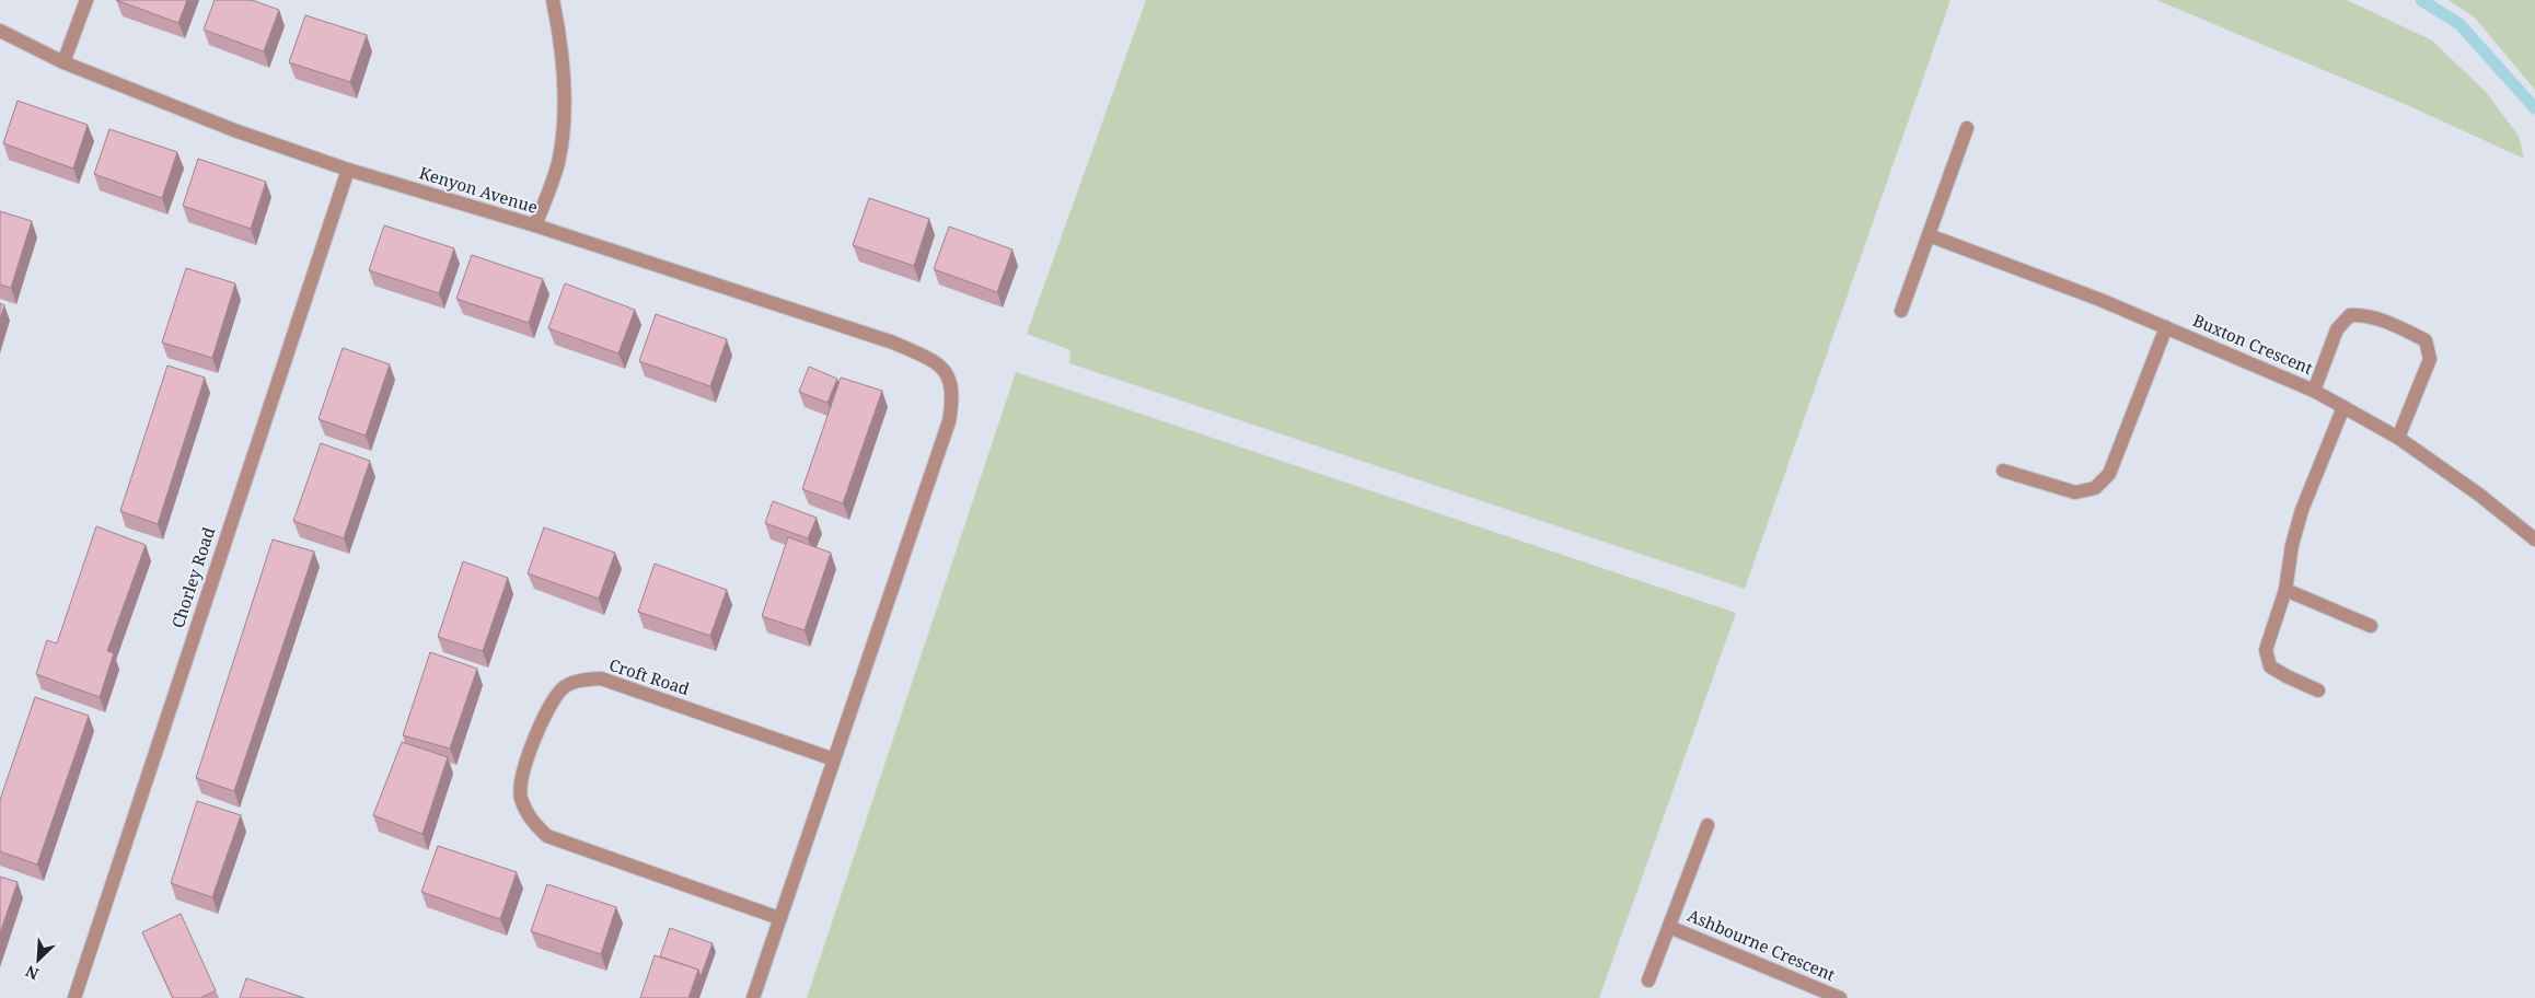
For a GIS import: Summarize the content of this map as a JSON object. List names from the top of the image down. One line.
{"streets":{"street":["Kenyon Avenue","Buxton Crescent","Chorley Road","Croft Road","Ashbourne Crescent"]},"crossings":[["Kenyon Avenue","Chorley Road"],["Kenyon Avenue","Croft Road"]],"north":"bottom left"}
